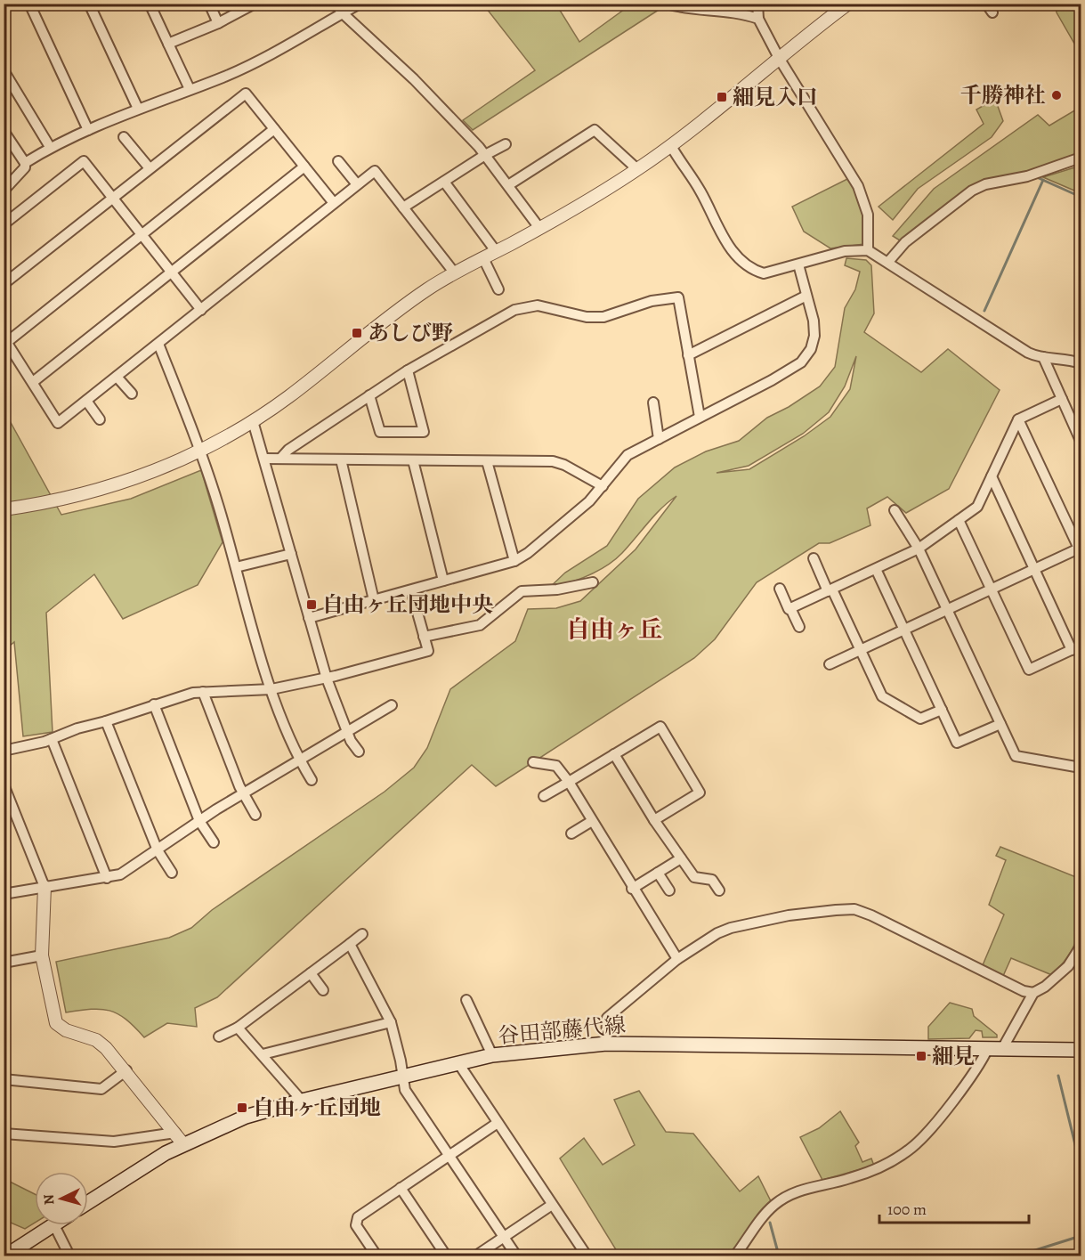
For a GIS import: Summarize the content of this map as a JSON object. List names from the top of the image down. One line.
{"streets":{"main road":["谷田部藤代線"]},"districts":["自由ヶ丘"],"places":{"other":["千勝神社"],"transit":["細見入口","あしび野","自由ヶ丘団地中央","細見","自由ヶ丘団地"]},"scale_bar":"100 m","north":"left"}
